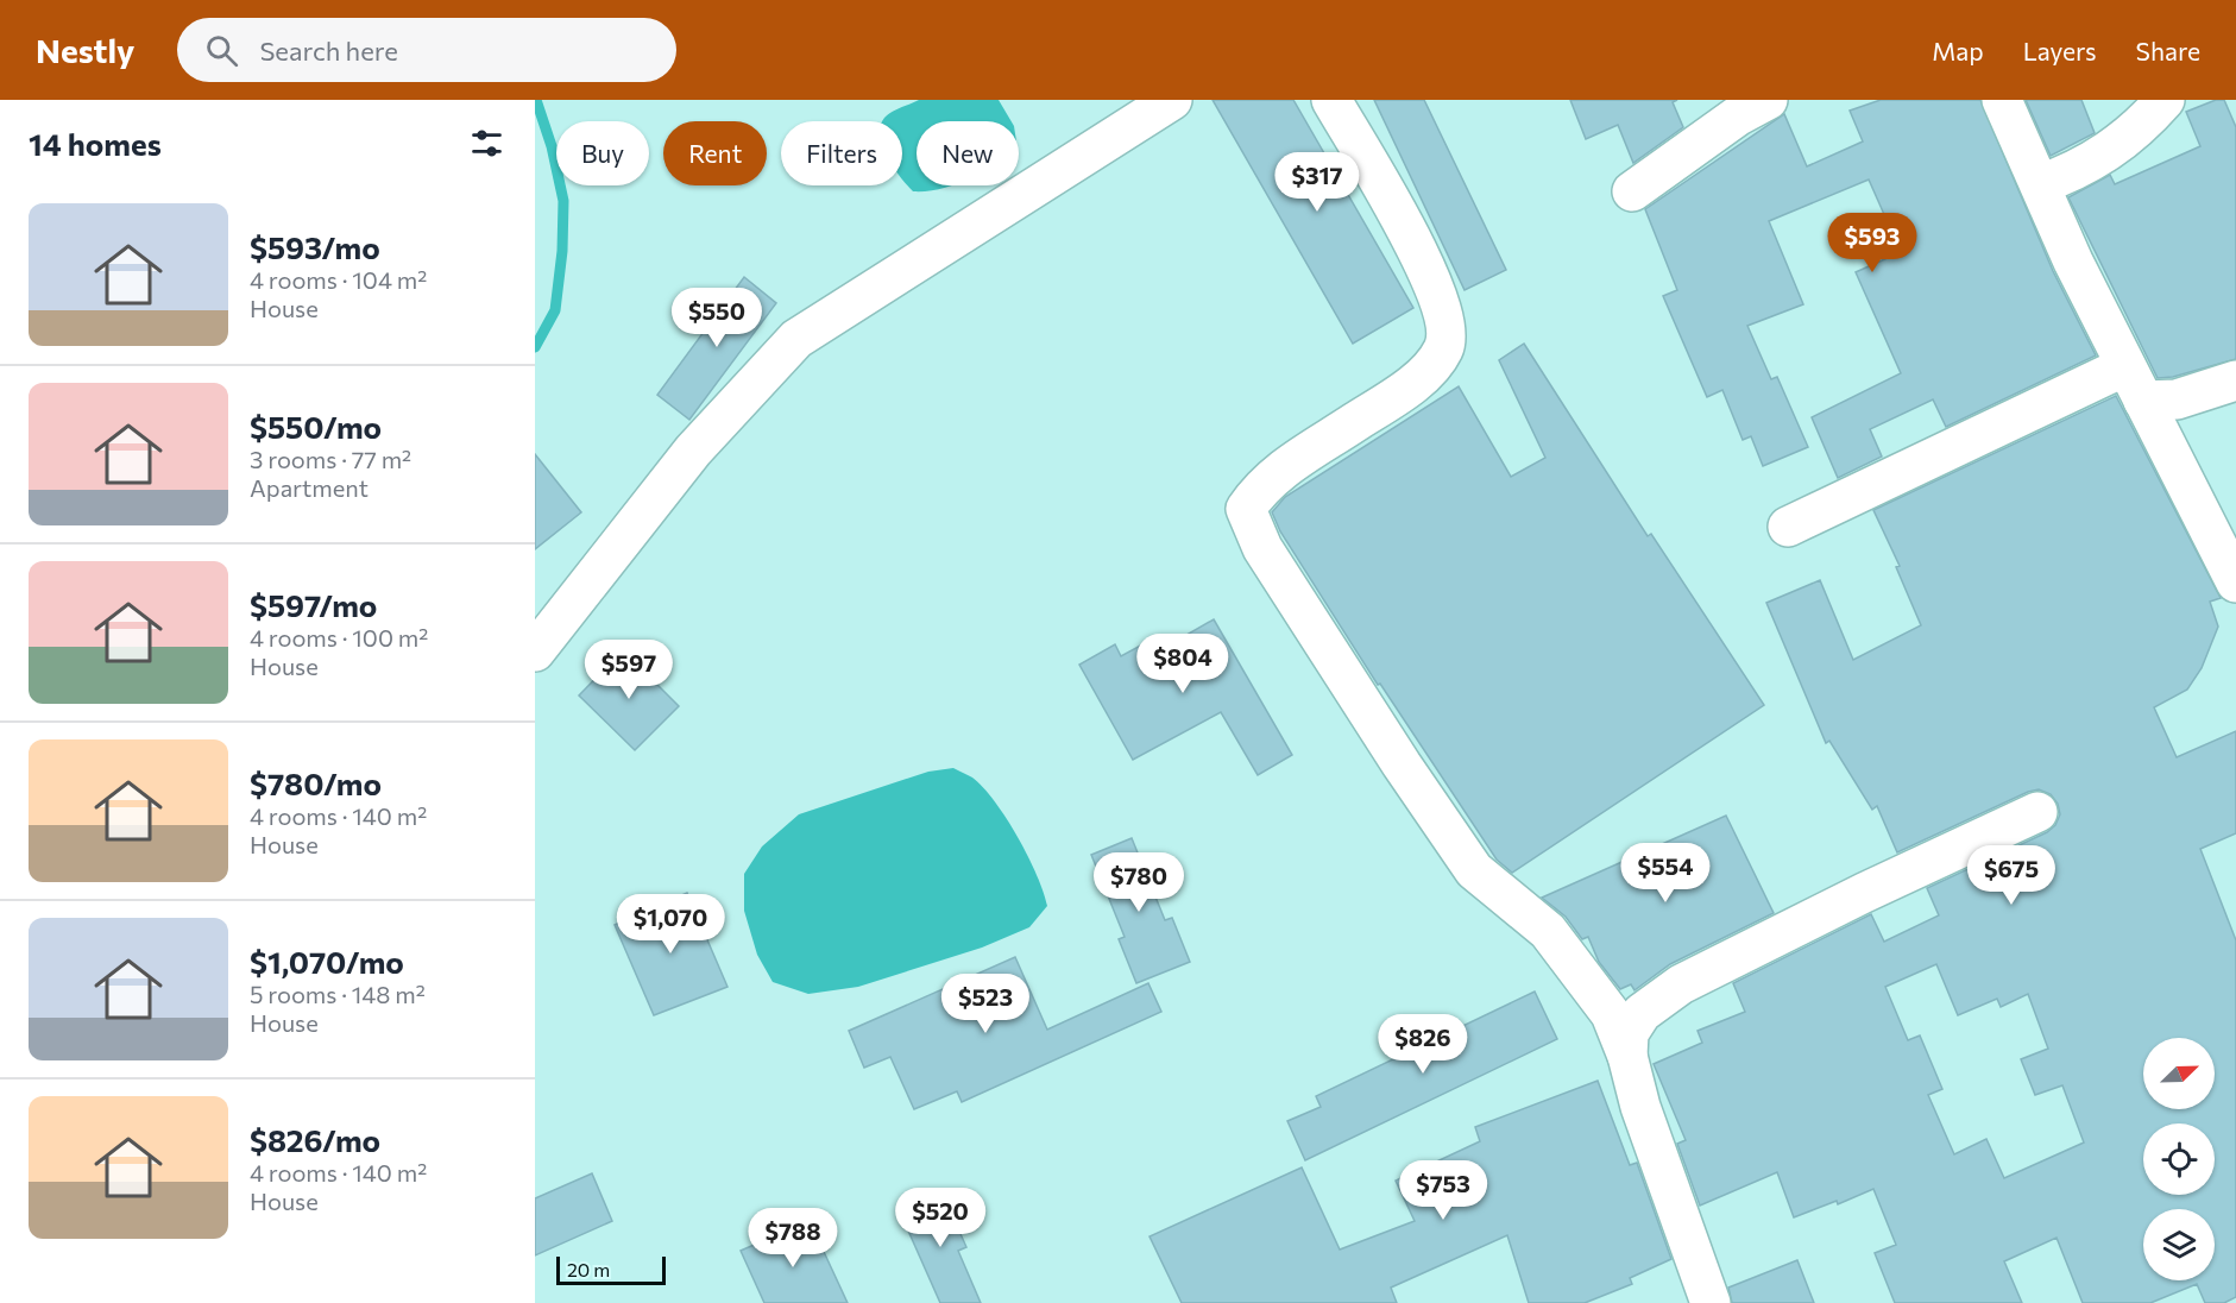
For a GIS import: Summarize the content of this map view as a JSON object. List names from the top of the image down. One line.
{"scale_bar":"20 m","north":"top right","page":{"header":"Nestly","search":"Search here","nav":["Map","Layers","Share"],"heading":"14 homes","chip":["Buy","Rent","Filters","New"],"price":["$317","$593","$550","$804","$597","$554","$675","$780","$1,070","$523","$826","$753","$520","$788"],"list":[{"name":"$593/mo","note":"4 rooms · 104 m² · House"},{"name":"$550/mo","note":"3 rooms · 77 m² · Apartment"},{"name":"$597/mo","note":"4 rooms · 100 m² · House"},{"name":"$780/mo","note":"4 rooms · 140 m² · House"},{"name":"$1,070/mo","note":"5 rooms · 148 m² · House"},{"name":"$826/mo","note":"4 rooms · 140 m² · House"}],"scale":"20 m"}}
